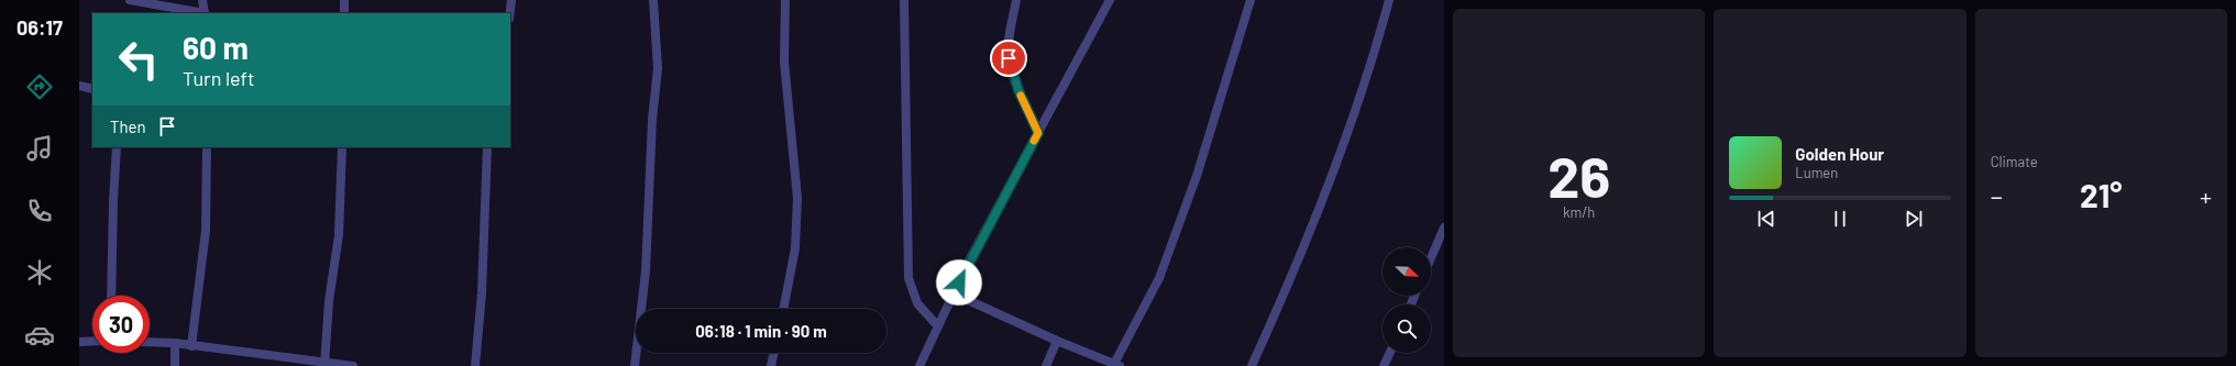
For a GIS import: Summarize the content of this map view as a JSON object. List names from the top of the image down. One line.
{"north":"bottom right","page":{"tabs":"06:17","tile":[["26","km/h"],"Climate"],"turn":["60 m","Turn left"],"then":"Then","song":["Golden Hour","Lumen"],"heat":["−","21°","+"],"limit":"30","trip":"06:18 · 1 min · 90 m"}}
